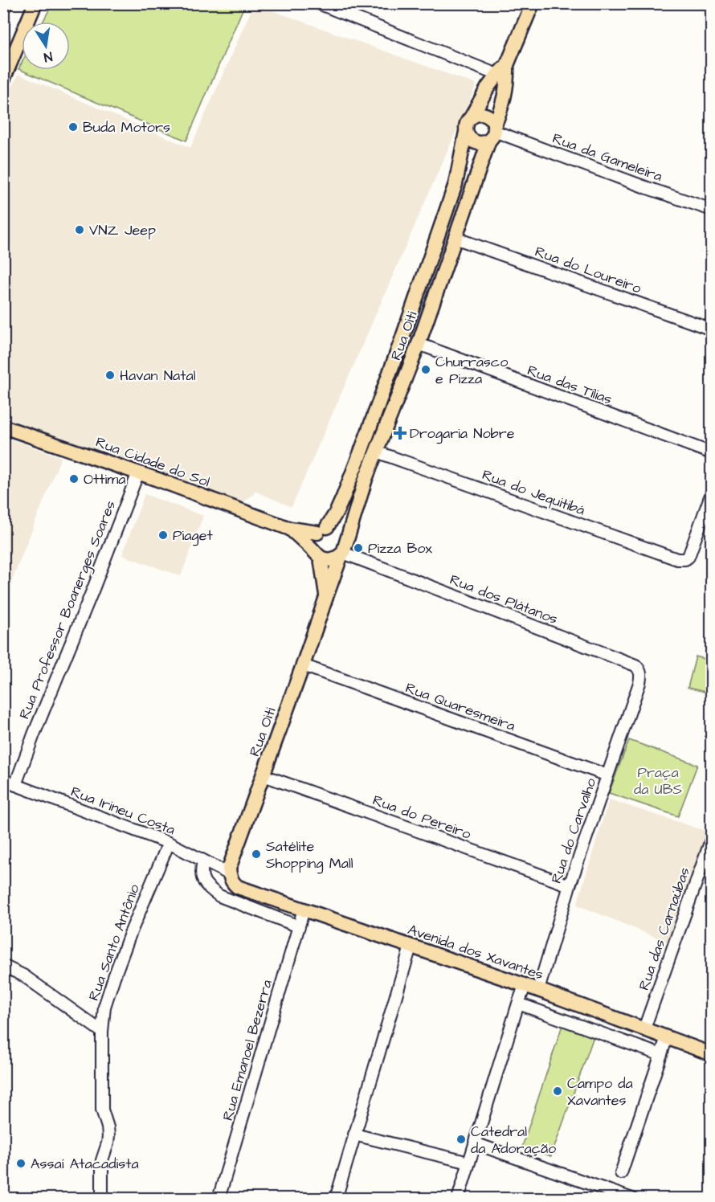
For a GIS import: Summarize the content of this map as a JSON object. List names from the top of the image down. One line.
{"streets":{"main road":["Rua Oiti","Rua Cidade do Sol","Avenida dos Xavantes"],"street":["Rua da Gameleira","Rua do Loureiro","Rua das Tílias","Rua do Jequitibá","Rua dos Plátanos","Rua Professor Boanerges Soares","Rua Quaresmeira","Rua Irineu Costa","Rua do Pereiro","Rua do Carvalho","Rua das Carnaúbas","Rua Santo Antônio","Rua Emanoel Bezerra"]},"crossings":[["Rua da Gameleira","Rua Oiti"],["Rua do Loureiro","Rua Oiti"],["Rua Oiti","Rua das Tílias"],["Rua Oiti","Rua Cidade do Sol"],["Rua Oiti","Rua do Jequitibá"],["Rua Oiti","Rua dos Plátanos"],["Rua Oiti","Rua Quaresmeira"],["Rua Oiti","Rua Irineu Costa"],["Rua Oiti","Rua do Pereiro"],["Rua Oiti","Avenida dos Xavantes"],["Rua Cidade do Sol","Rua dos Plátanos"],["Rua Cidade do Sol","Rua Professor Boanerges Soares"],["Rua dos Plátanos","Rua do Carvalho"],["Rua Professor Boanerges Soares","Rua Irineu Costa"],["Rua Quaresmeira","Rua do Carvalho"],["Rua Irineu Costa","Rua Santo Antônio"],["Rua Irineu Costa","Avenida dos Xavantes"],["Rua do Pereiro","Rua do Carvalho"],["Rua do Carvalho","Avenida dos Xavantes"],["Rua das Carnaúbas","Avenida dos Xavantes"],["Avenida dos Xavantes","Rua Emanoel Bezerra"]],"parks":["Praça da UBS"],"places":{"other":["Buda Motors","VNZ Jeep","Churrasco e Pizza","Havan Natal","Ottima","Piaget","Pizza Box","Satélite Shopping Mall","Campo da Xavantes","Catedral da Adoração","Assaí Atacadista"],"health":["Drogaria Nobre"]},"north":"bottom"}
